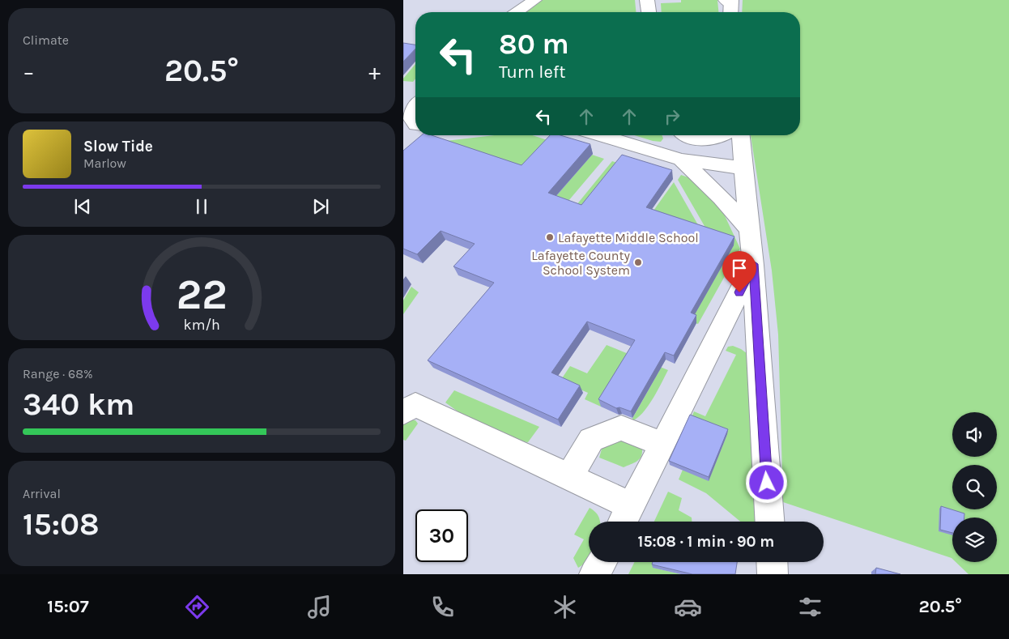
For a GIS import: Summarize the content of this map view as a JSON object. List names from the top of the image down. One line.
{"places":["Lafayette Middle School","Lafayette County School System"],"page":{"tile":["Climate",["Range · 68%","340 km"],["Arrival","15:08"]],"turn":["80 m","Turn left"],"heat":["−","20.5°","+"],"song":["Slow Tide","Marlow"],"limit":"30","trip":"15:08 · 1 min · 90 m","tabs":["15:07","20.5°"],"gauge":["22","km/h"]}}
